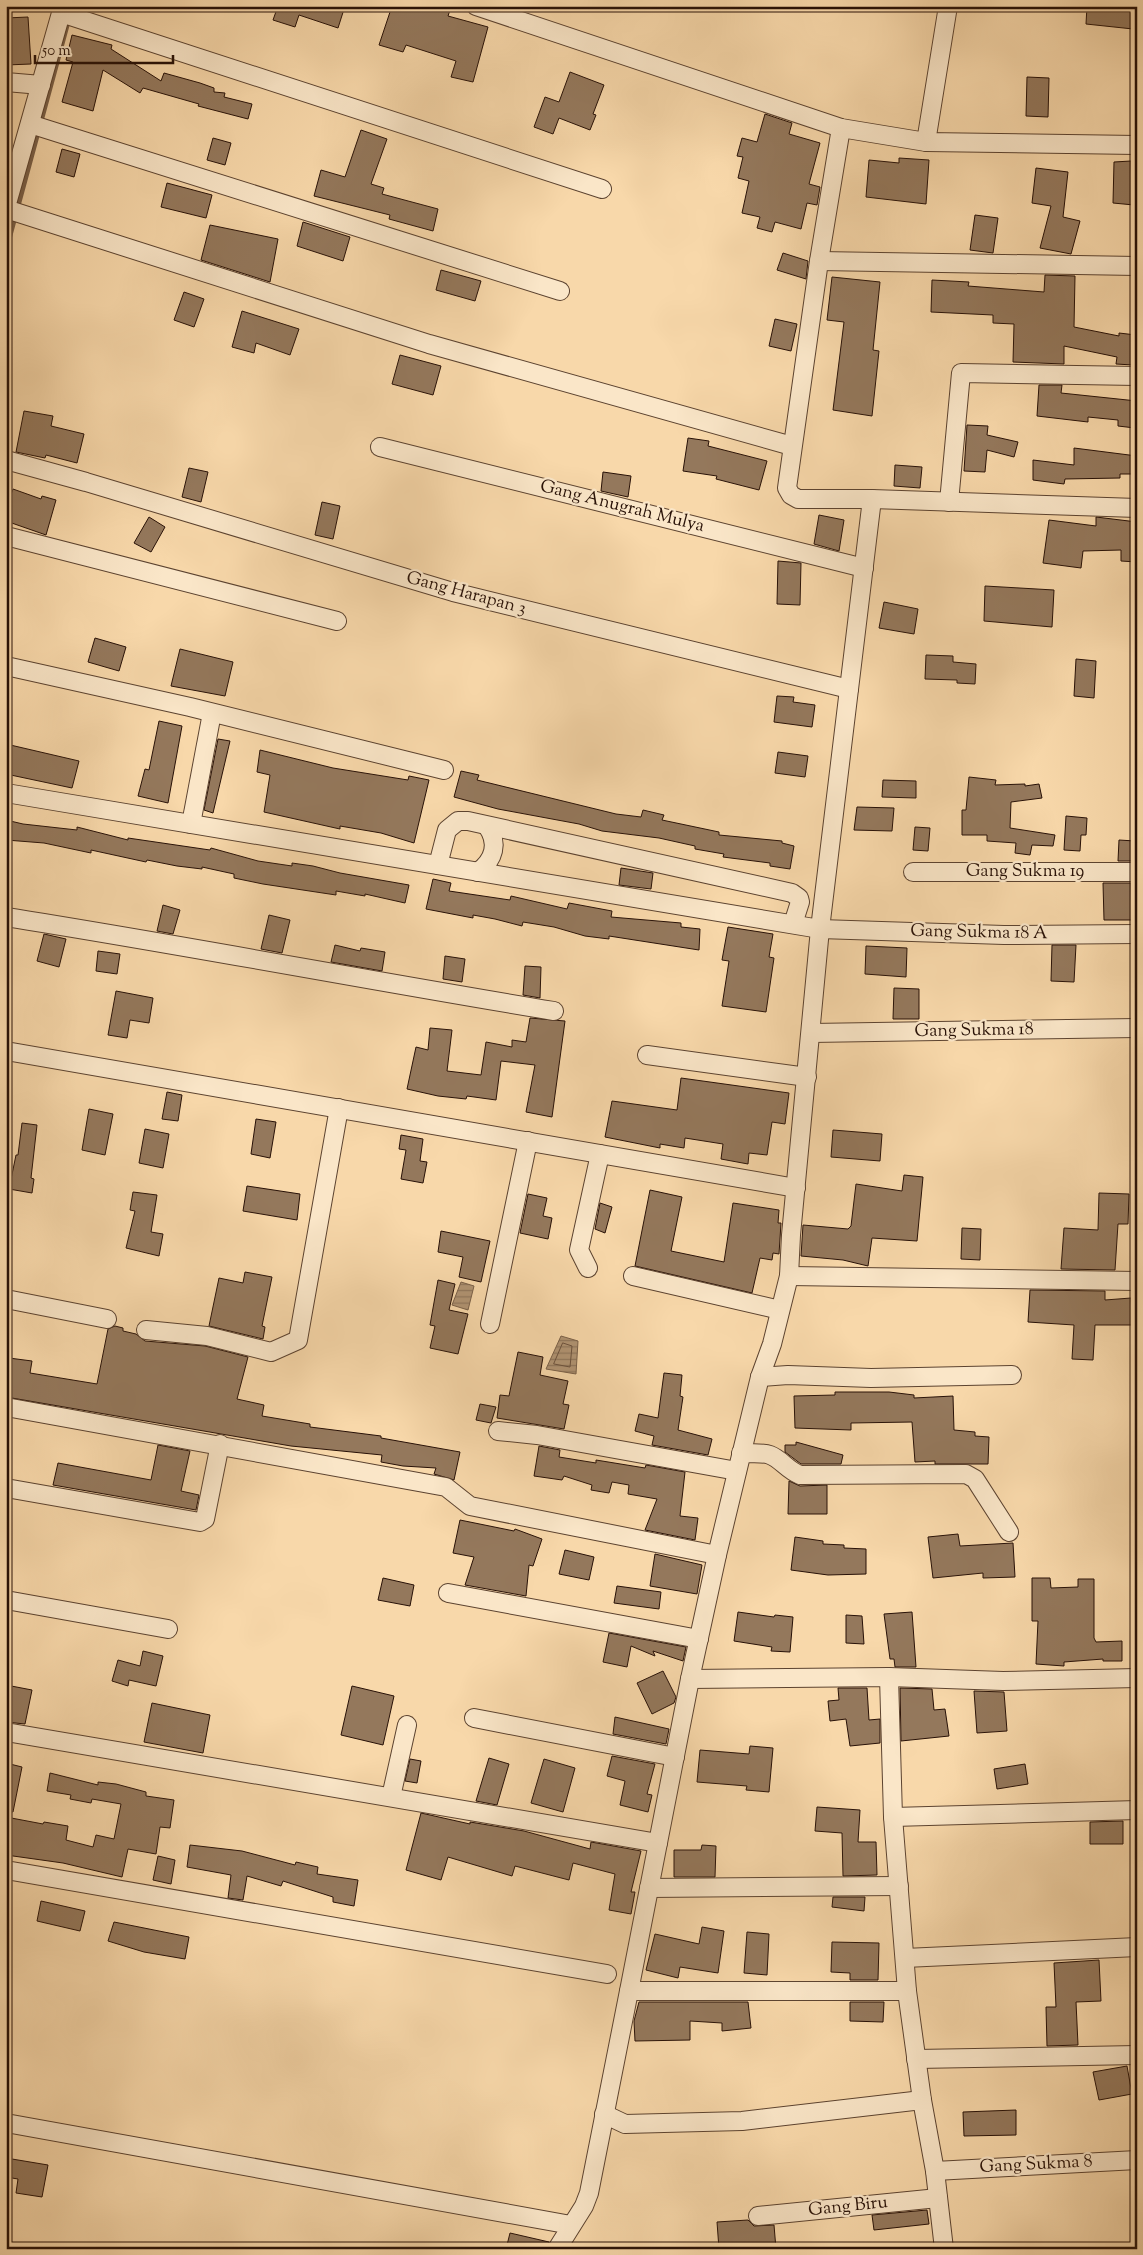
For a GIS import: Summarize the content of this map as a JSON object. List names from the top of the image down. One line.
{"streets":{"street":["Gang Anugrah Mulya","Gang Harapan 3","Gang Sukma 19","Gang Sukma 18 A","Gang Sukma 18","Gang Sukma 8","Gang Biru"]},"scale_bar":"50 m"}
